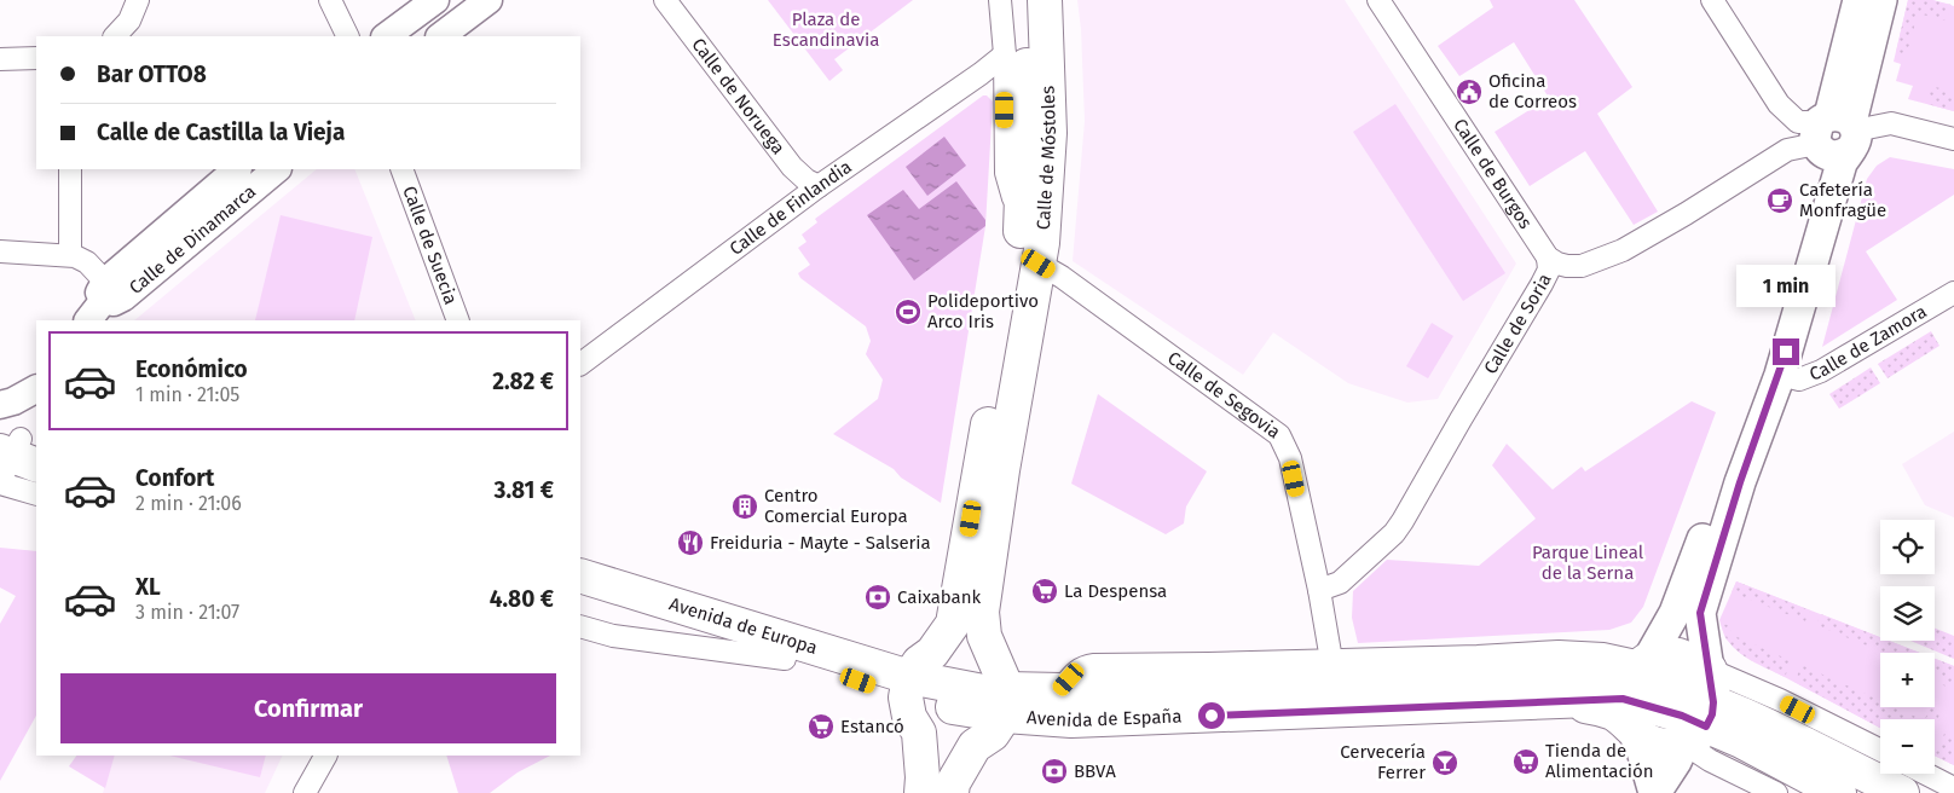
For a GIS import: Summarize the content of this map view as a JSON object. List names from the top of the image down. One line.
{"streets":{"main road":["Calle de Móstoles","Avenida de Europa","Avenida de España"],"street":["Calle de Noruega","Calle de Burgos","Calle de Finlandia","Calle de Dinamarca","Calle de Suecia","Calle de Soria","Calle de Zamora","Calle de Segovia"]},"crossings":[["Calle de Noruega","Calle de Finlandia"],["Calle de Móstoles","Calle de Finlandia"],["Calle de Móstoles","Calle de Segovia"],["Calle de Móstoles","Avenida de Europa"],["Calle de Móstoles","Avenida de España"],["Calle de Burgos","Calle de Soria"],["Calle de Soria","Calle de Segovia"],["Calle de Segovia","Avenida de España"],["Avenida de Europa","Avenida de España"]],"parks":["Plaza de Escandinavia","Parque Lineal de la Serna"],"places":{"public building":["Oficina de Correos"],"cafe":["Cafetería Monfragüe"],"sports":["Polideportivo Arco Iris"],"building":["Centro Comercial Europa"],"restaurant":["Freiduria - Mayte - Salseria"],"supermarket":["La Despensa","Estancó","Tienda de Alimentación"],"bank":["Caixabank","BBVA"],"bar":["Cervecería Ferrer"]},"page":{"banner":["Bar OTTO8","Calle de Castilla la Vieja"],"bubble":"1 min","list":[{"name":"Económico","note":"1 min · 21:05","value":"2.82 €"},{"name":"Confort","note":"2 min · 21:06","value":"3.81 €"},{"name":"XL","note":"3 min · 21:07","value":"4.80 €"}],"map_buttons":["+","−"],"buttons":"Confirmar"}}
